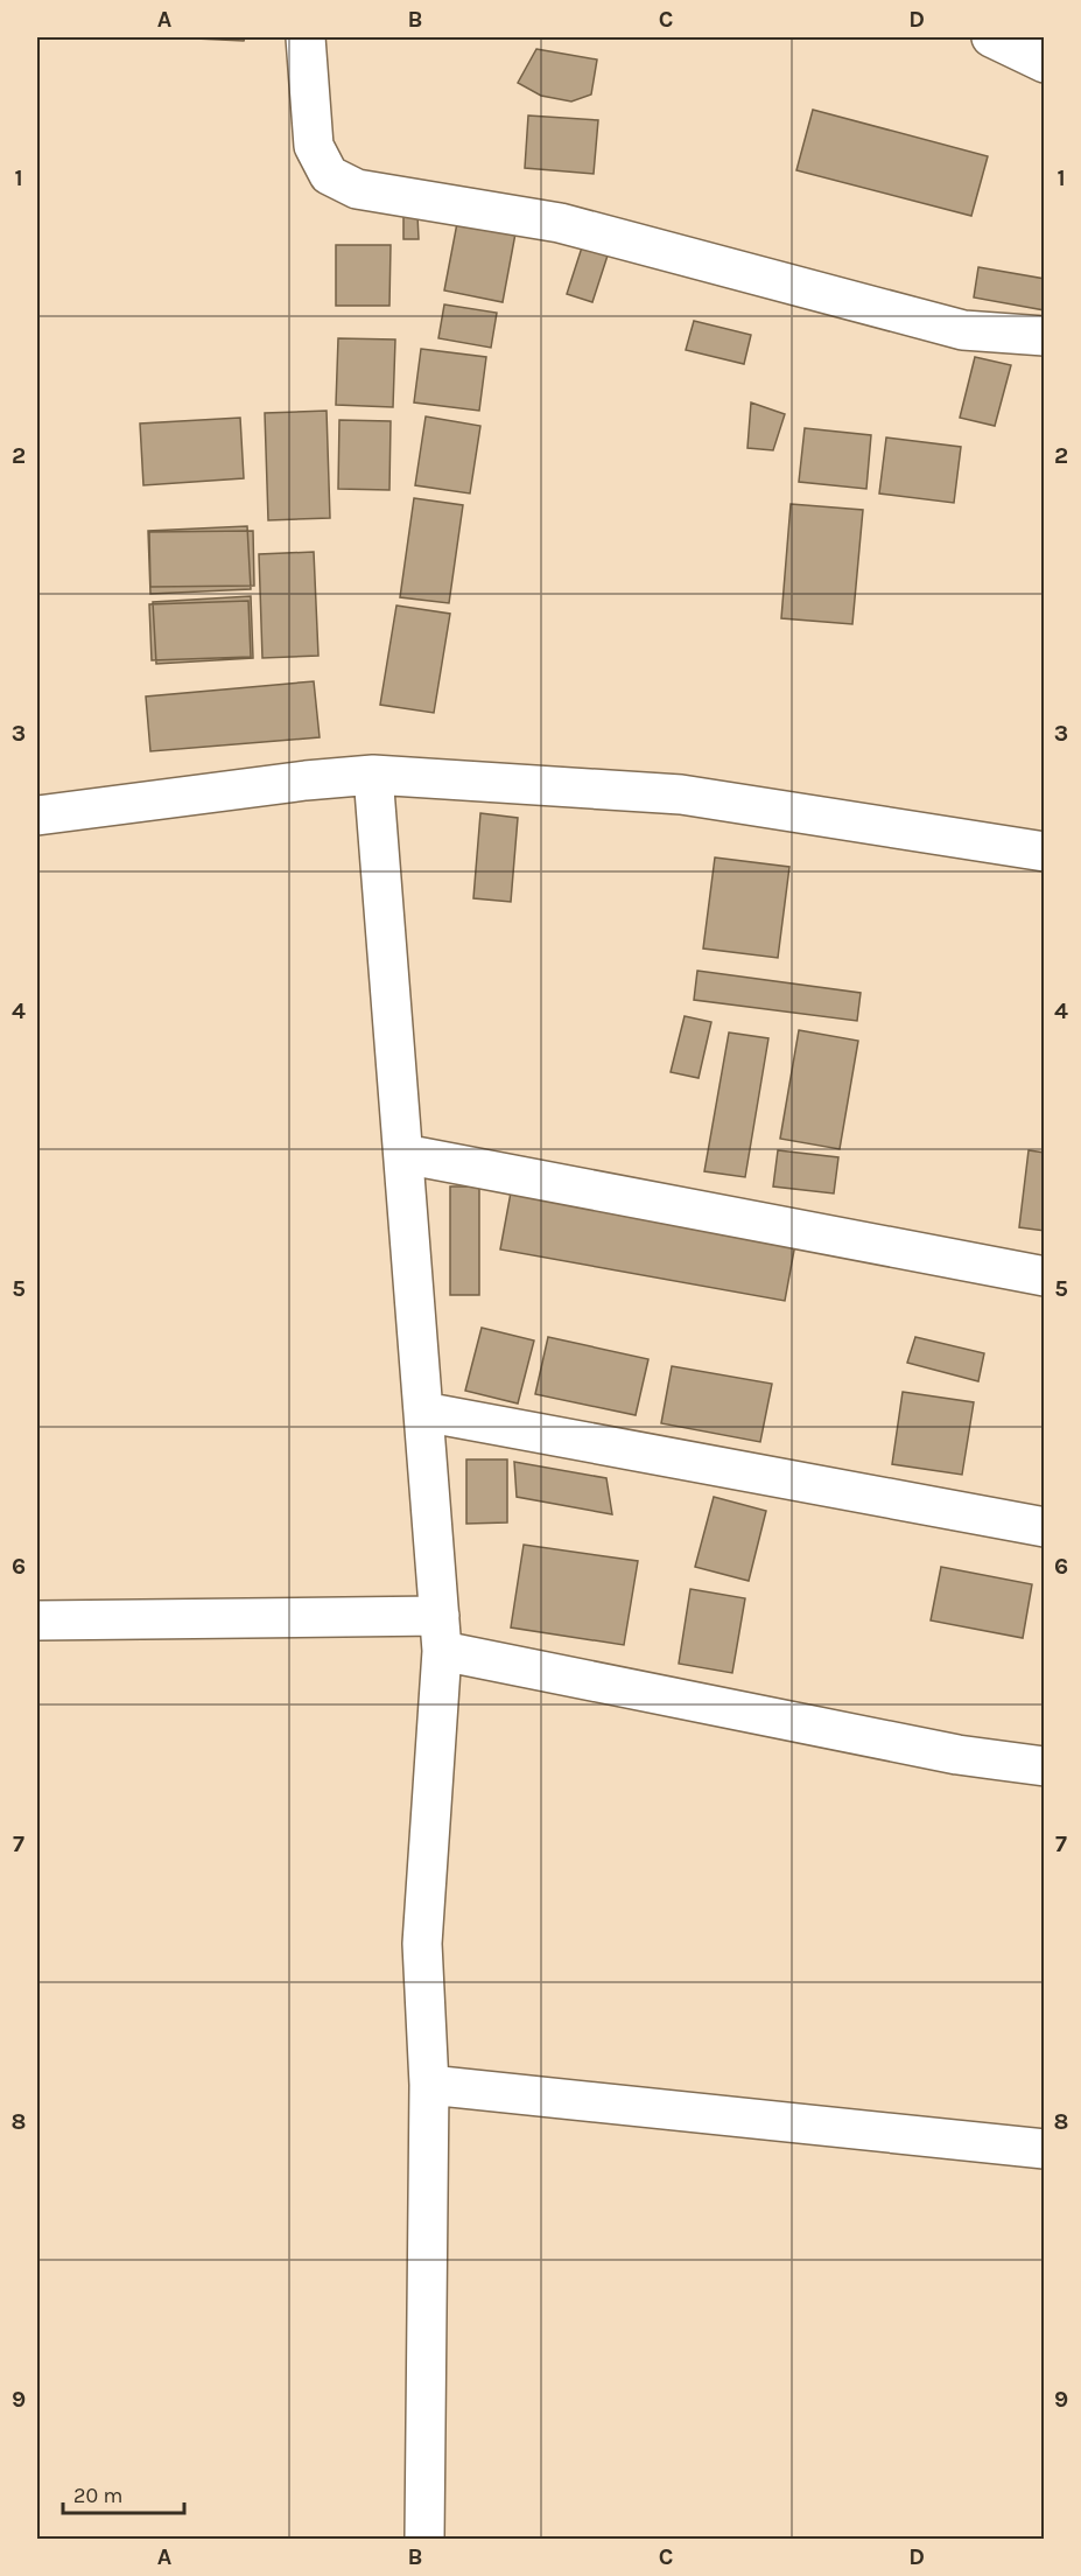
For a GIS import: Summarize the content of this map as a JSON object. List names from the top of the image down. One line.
{"scale_bar":"20 m","grid":{"columns":["A","B","C","D"],"rows":["1","2","3","4","5","6","7","8","9"]}}
